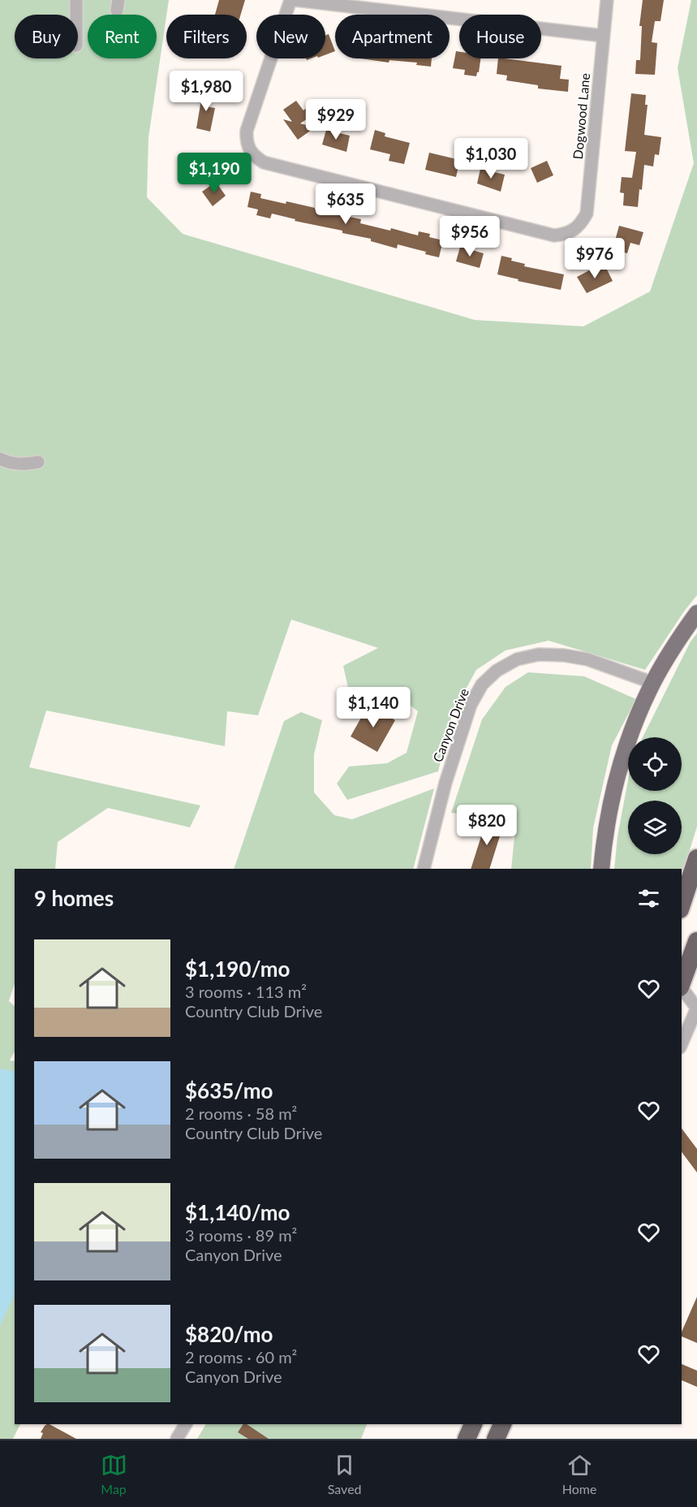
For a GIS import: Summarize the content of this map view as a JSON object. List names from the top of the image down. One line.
{"streets":{"street":["Dogwood Lane","Canyon Drive"]},"page":{"chip":["Buy","Rent","Filters","New","Apartment","House"],"price":["$1,980","$929","$1,030","$1,190","$635","$956","$976","$1,140","$820"],"heading":"9 homes","list":[{"name":"$1,190/mo","note":"3 rooms · 113 m² · Country Club Drive"},{"name":"$635/mo","note":"2 rooms · 58 m² · Country Club Drive"},{"name":"$1,140/mo","note":"3 rooms · 89 m² · Canyon Drive"},{"name":"$820/mo","note":"2 rooms · 60 m² · Canyon Drive"}],"tabs":["Map","Saved","Home"]}}
